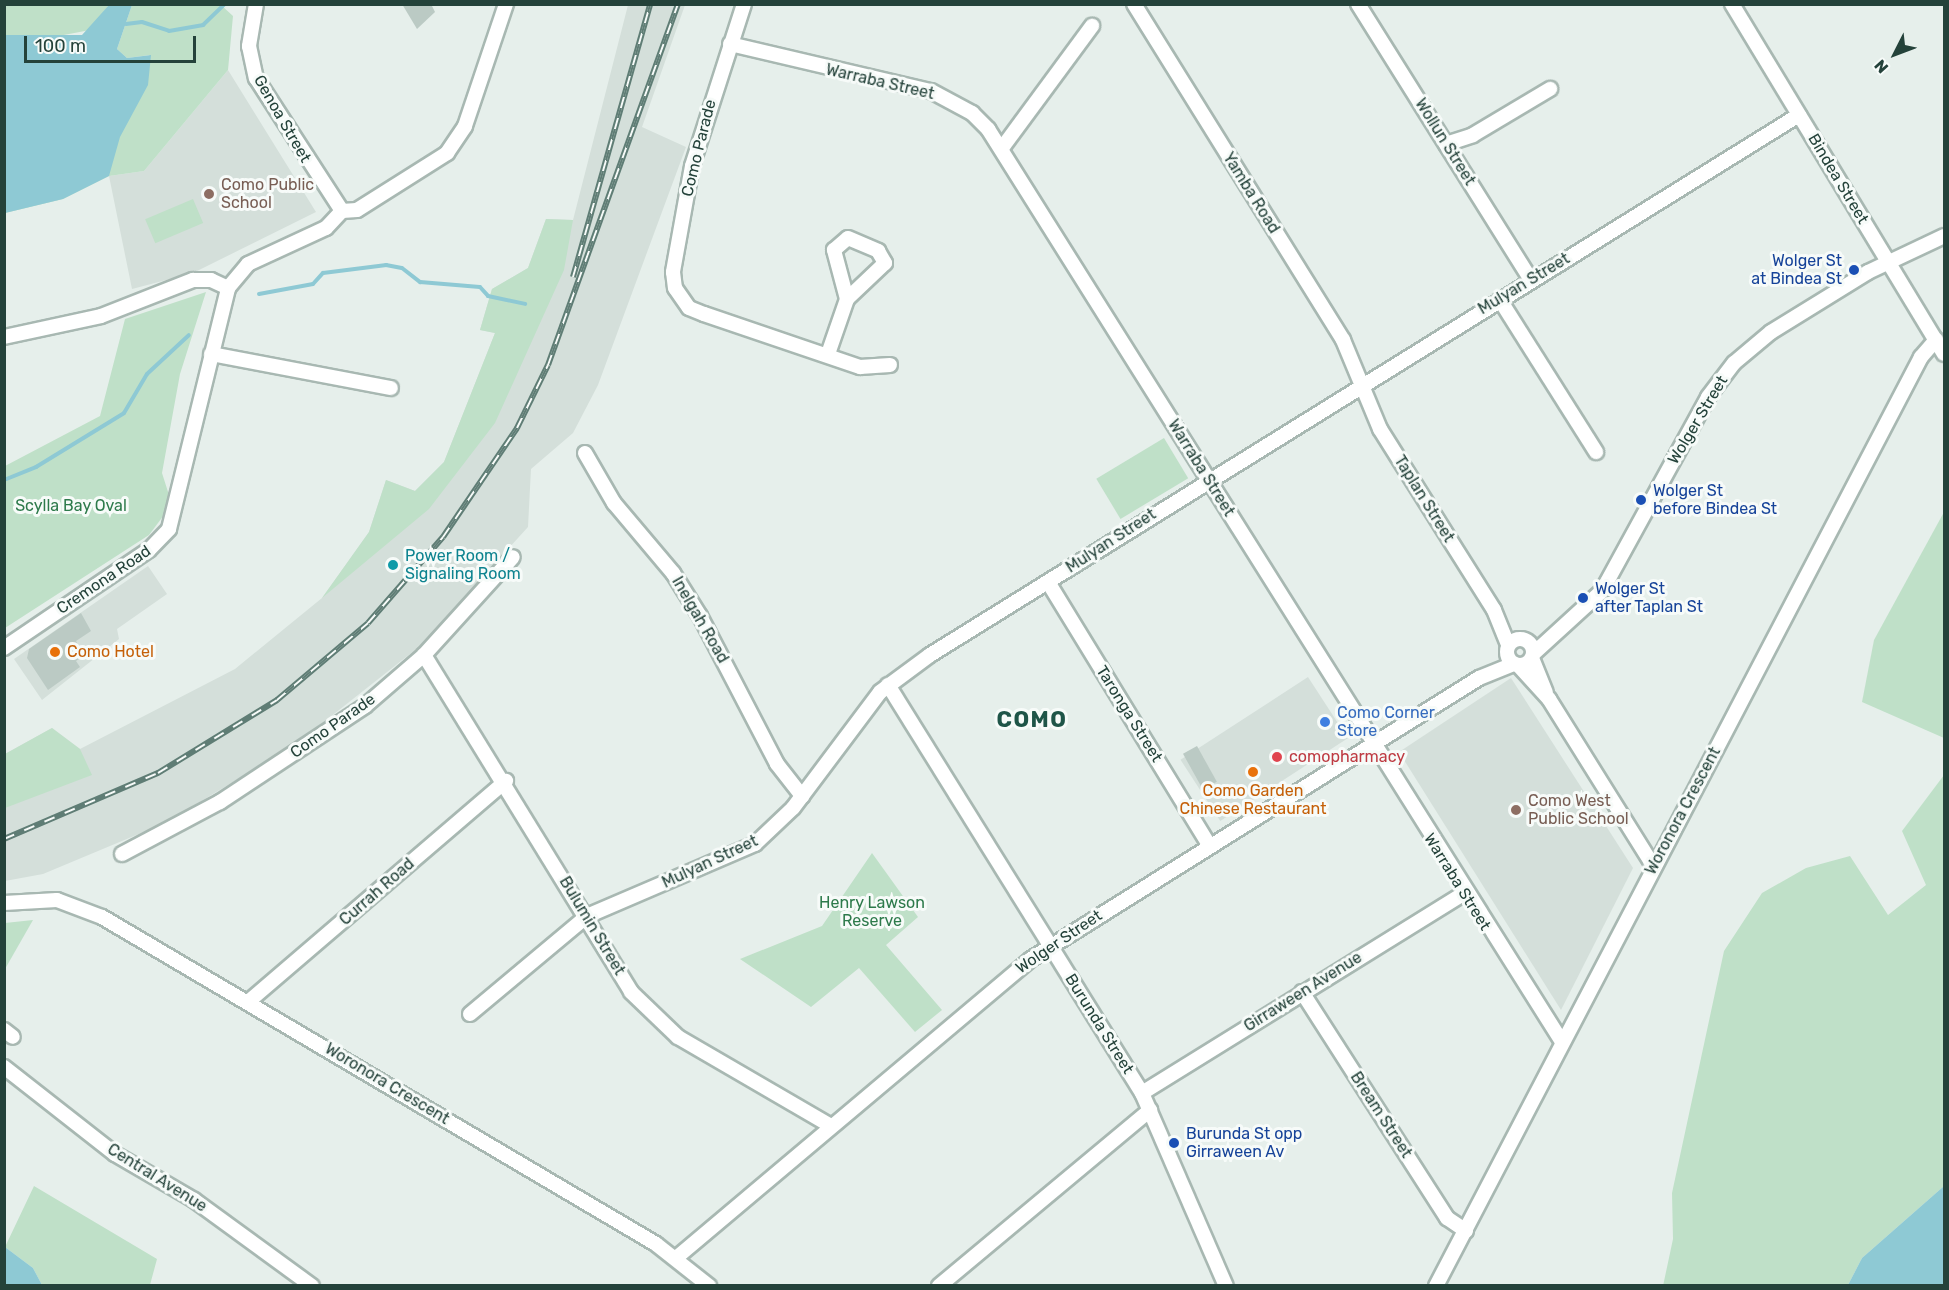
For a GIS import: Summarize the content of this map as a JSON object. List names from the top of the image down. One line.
{"streets":{"street":["Warraba Street","Genoa Street","Wollun Street","Como Parade","Bindea Street","Yamba Road","Mulyan Street","Wolger Street","Taplan Street","Cremona Road","Inelgah Road","Taronga Street","Woronora Crescent","Currah Road","Bulumin Street","Girraween Avenue","Burunda Street","Bream Street","Central Avenue"]},"crossings":[["Warraba Street","Como Parade"],["Warraba Street","Mulyan Street"],["Warraba Street","Wolger Street"],["Warraba Street","Woronora Crescent"],["Warraba Street","Girraween Avenue"],["Wollun Street","Mulyan Street"],["Como Parade","Bulumin Street"],["Bindea Street","Mulyan Street"],["Bindea Street","Wolger Street"],["Bindea Street","Woronora Crescent"],["Yamba Road","Mulyan Street"],["Yamba Road","Taplan Street"],["Mulyan Street","Taplan Street"],["Mulyan Street","Inelgah Road"],["Mulyan Street","Taronga Street"],["Mulyan Street","Bulumin Street"],["Mulyan Street","Burunda Street"],["Wolger Street","Taplan Street"],["Wolger Street","Taronga Street"],["Wolger Street","Woronora Crescent"],["Wolger Street","Bulumin Street"],["Wolger Street","Burunda Street"],["Woronora Crescent","Currah Road"],["Woronora Crescent","Bream Street"],["Currah Road","Bulumin Street"],["Girraween Avenue","Burunda Street"],["Girraween Avenue","Bream Street"]],"districts":["COMO"],"parks":["Scylla Bay Oval","Henry Lawson Reserve"],"places":["Como Public School","Wolger St at Bindea St","Wolger St before Bindea St","Power Room / Signaling Room","Wolger St after Taplan St","Como Hotel","Como Corner Store","comopharmacy","Como Garden Chinese Restaurant","Como West Public School","Burunda St opp Girraween Av"],"scale_bar":"100 m","north":"bottom left"}
